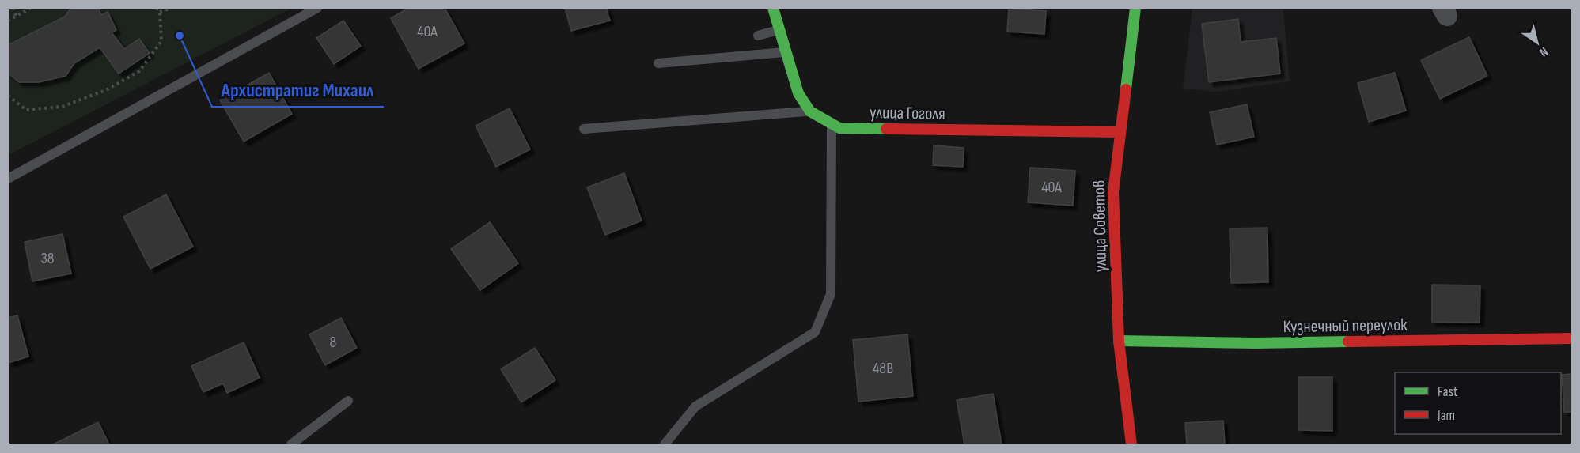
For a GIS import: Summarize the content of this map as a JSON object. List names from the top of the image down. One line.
{"streets":{"street":["улица Гоголя","улица Советов","Кузнечный переулок"]},"crossings":[["улица Гоголя","улица Советов"],["улица Советов","Кузнечный переулок"]],"places":["Архистратиг Михаил"],"house_numbers":["40А","40А","38","8","48В"],"legend":["Fast","Jam"],"north":"bottom right"}
